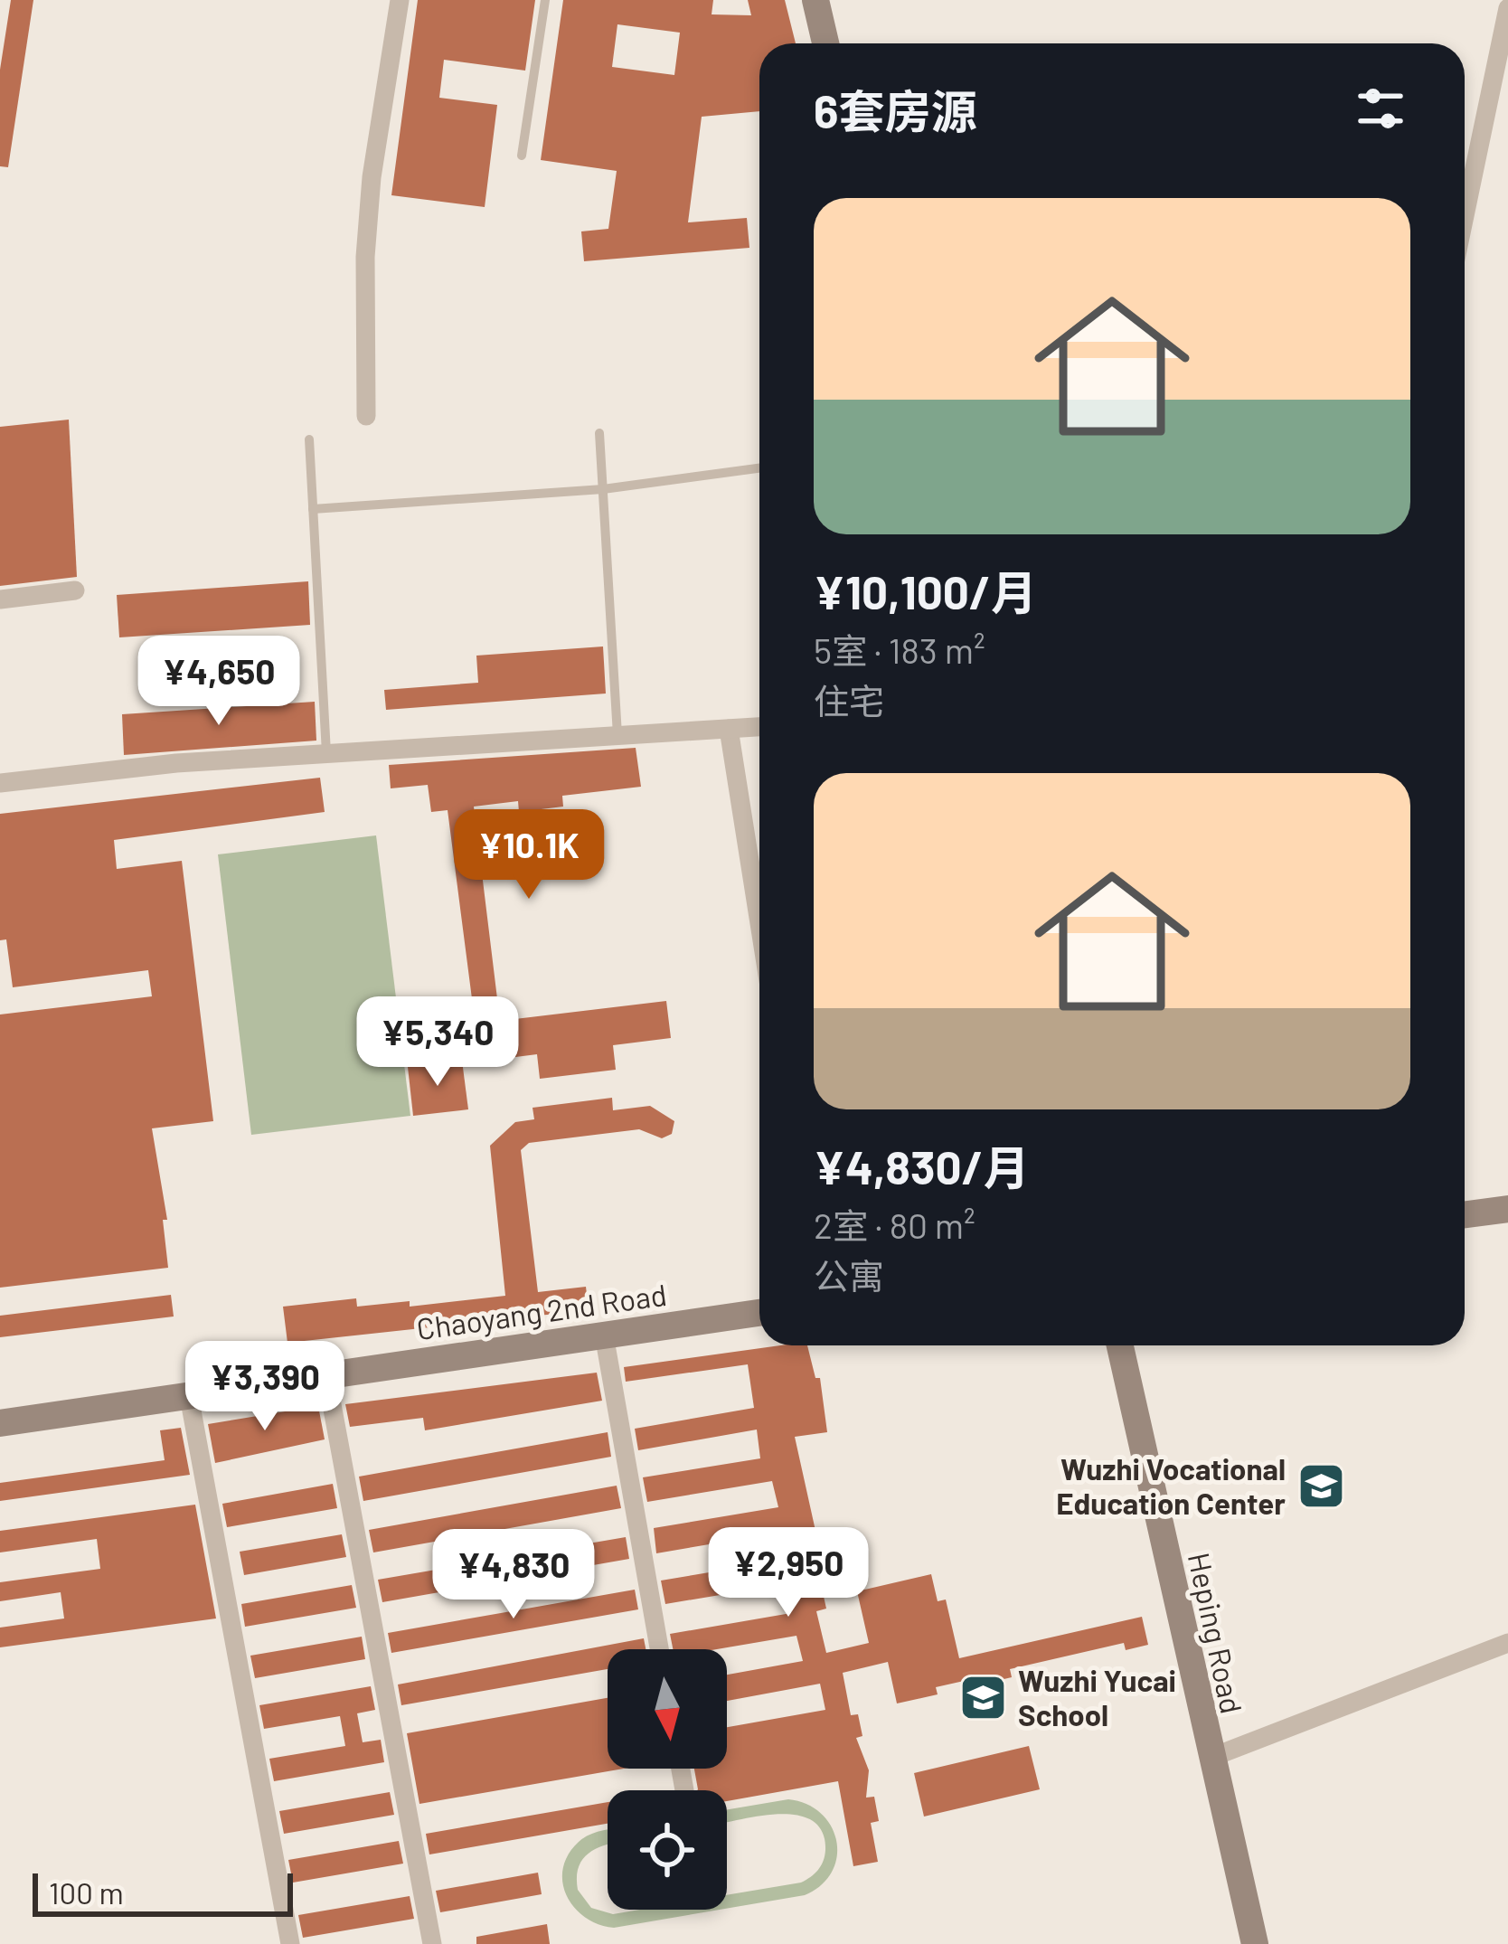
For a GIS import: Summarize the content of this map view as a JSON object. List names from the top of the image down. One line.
{"streets":{"street":["Chaoyang 2nd Road","Heping Road"]},"places":{"school or university":["Wuzhi Vocational Education Center","Wuzhi Yucai School"]},"scale_bar":"100 m","north":"bottom","page":{"heading":"6套房源","list":[{"name":"¥10,100/月","note":"5室 · 183 m² · 住宅"},{"name":"¥4,830/月","note":"2室 · 80 m² · 公寓"}],"price":["¥4,650","¥10.1K","¥5,340","¥3,390","¥2,950","¥4,830"],"scale":"100 m"}}
